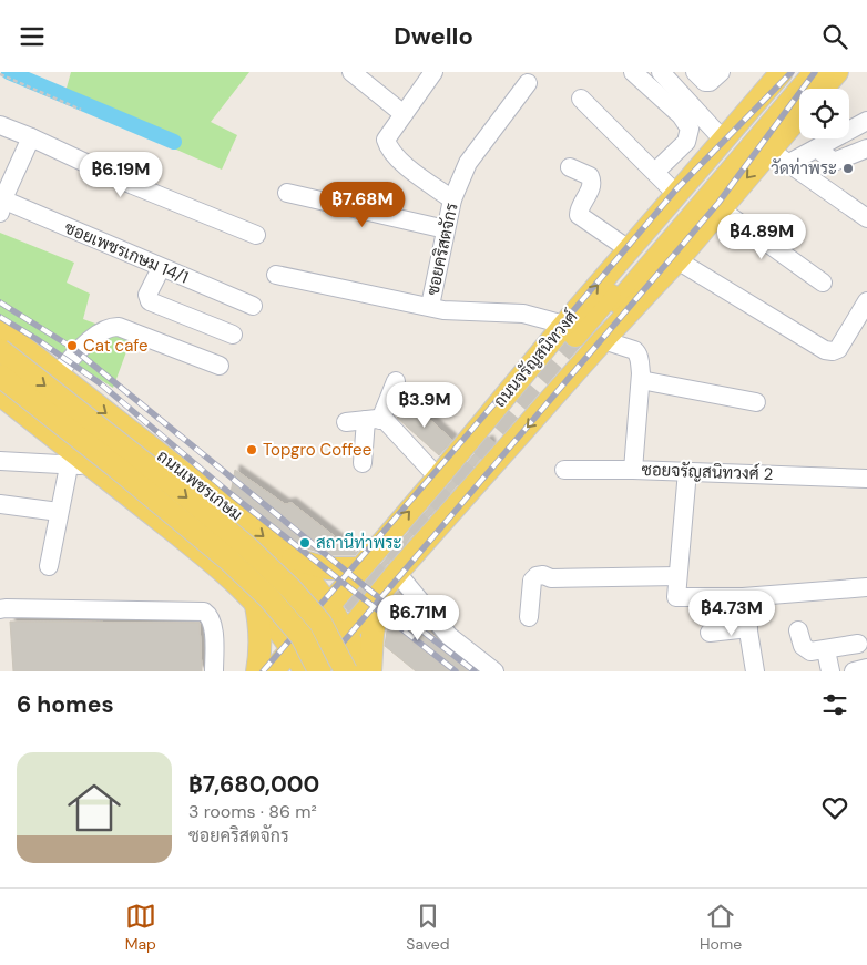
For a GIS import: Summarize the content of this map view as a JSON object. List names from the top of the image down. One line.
{"streets":{"main road":["ถนนจรัญสนิทวงศ์","ถนนเพชรเกษม"],"street":["ซอยคริสตจักร","ซอยเพชรเกษม 14/1","ซอยจรัญสนิทวงศ์ 2"]},"crossings":[["ซอยคริสตจักร","ถนนจรัญสนิทวงศ์"],["ซอยคริสตจักร","ซอยจรัญสนิทวงศ์ 2"],["ถนนจรัญสนิทวงศ์","ซอยจรัญสนิทวงศ์ 2"],["ถนนจรัญสนิทวงศ์","ถนนเพชรเกษม"]],"places":["วัดท่าพระ","Cat cafe","Topgro Coffee","สถานีท่าพระ"],"page":{"header":"Dwello","price":["฿6.19M","฿7.68M","฿4.89M","฿3.9M","฿4.73M","฿6.71M"],"heading":"6 homes","list":[{"name":"฿7,680,000","note":"3 rooms · 86 m² · ซอยคริสตจักร"}],"tabs":["Map","Saved","Home"]}}
